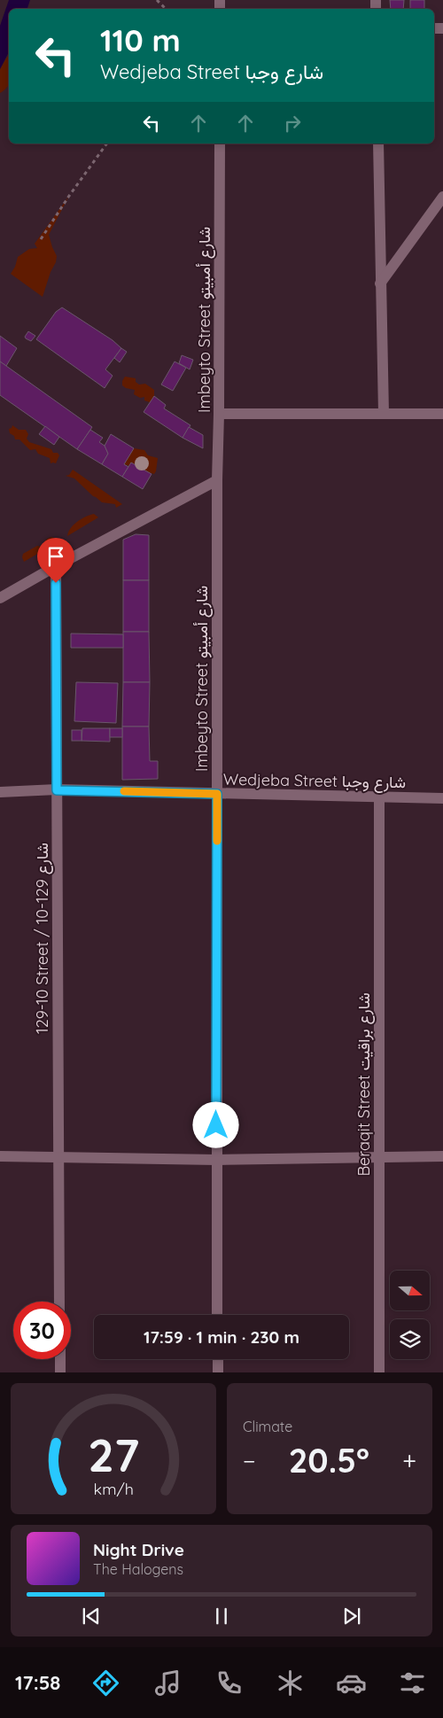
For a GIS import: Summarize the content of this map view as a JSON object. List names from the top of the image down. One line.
{"streets":{"street":["Imbeyto Street شارع أمبيتو","Wedjeba Street شارع وجبا","129-10 Street / شارع 129-10","Beraqit Street شارع براقيت"]},"crossings":[["Imbeyto Street شارع أمبيتو","Wedjeba Street شارع وجبا"],["Wedjeba Street شارع وجبا","129-10 Street / شارع 129-10"],["Wedjeba Street شارع وجبا","Beraqit Street شارع براقيت"]],"north":"right","page":{"turn":["110 m","Wedjeba Street شارع وجبا"],"limit":"30","trip":"17:59 · 1 min · 230 m","tile":"Climate","heat":["−","20.5°","+"],"song":["Night Drive","The Halogens"],"tabs":"17:58","gauge":["27","km/h"]}}
